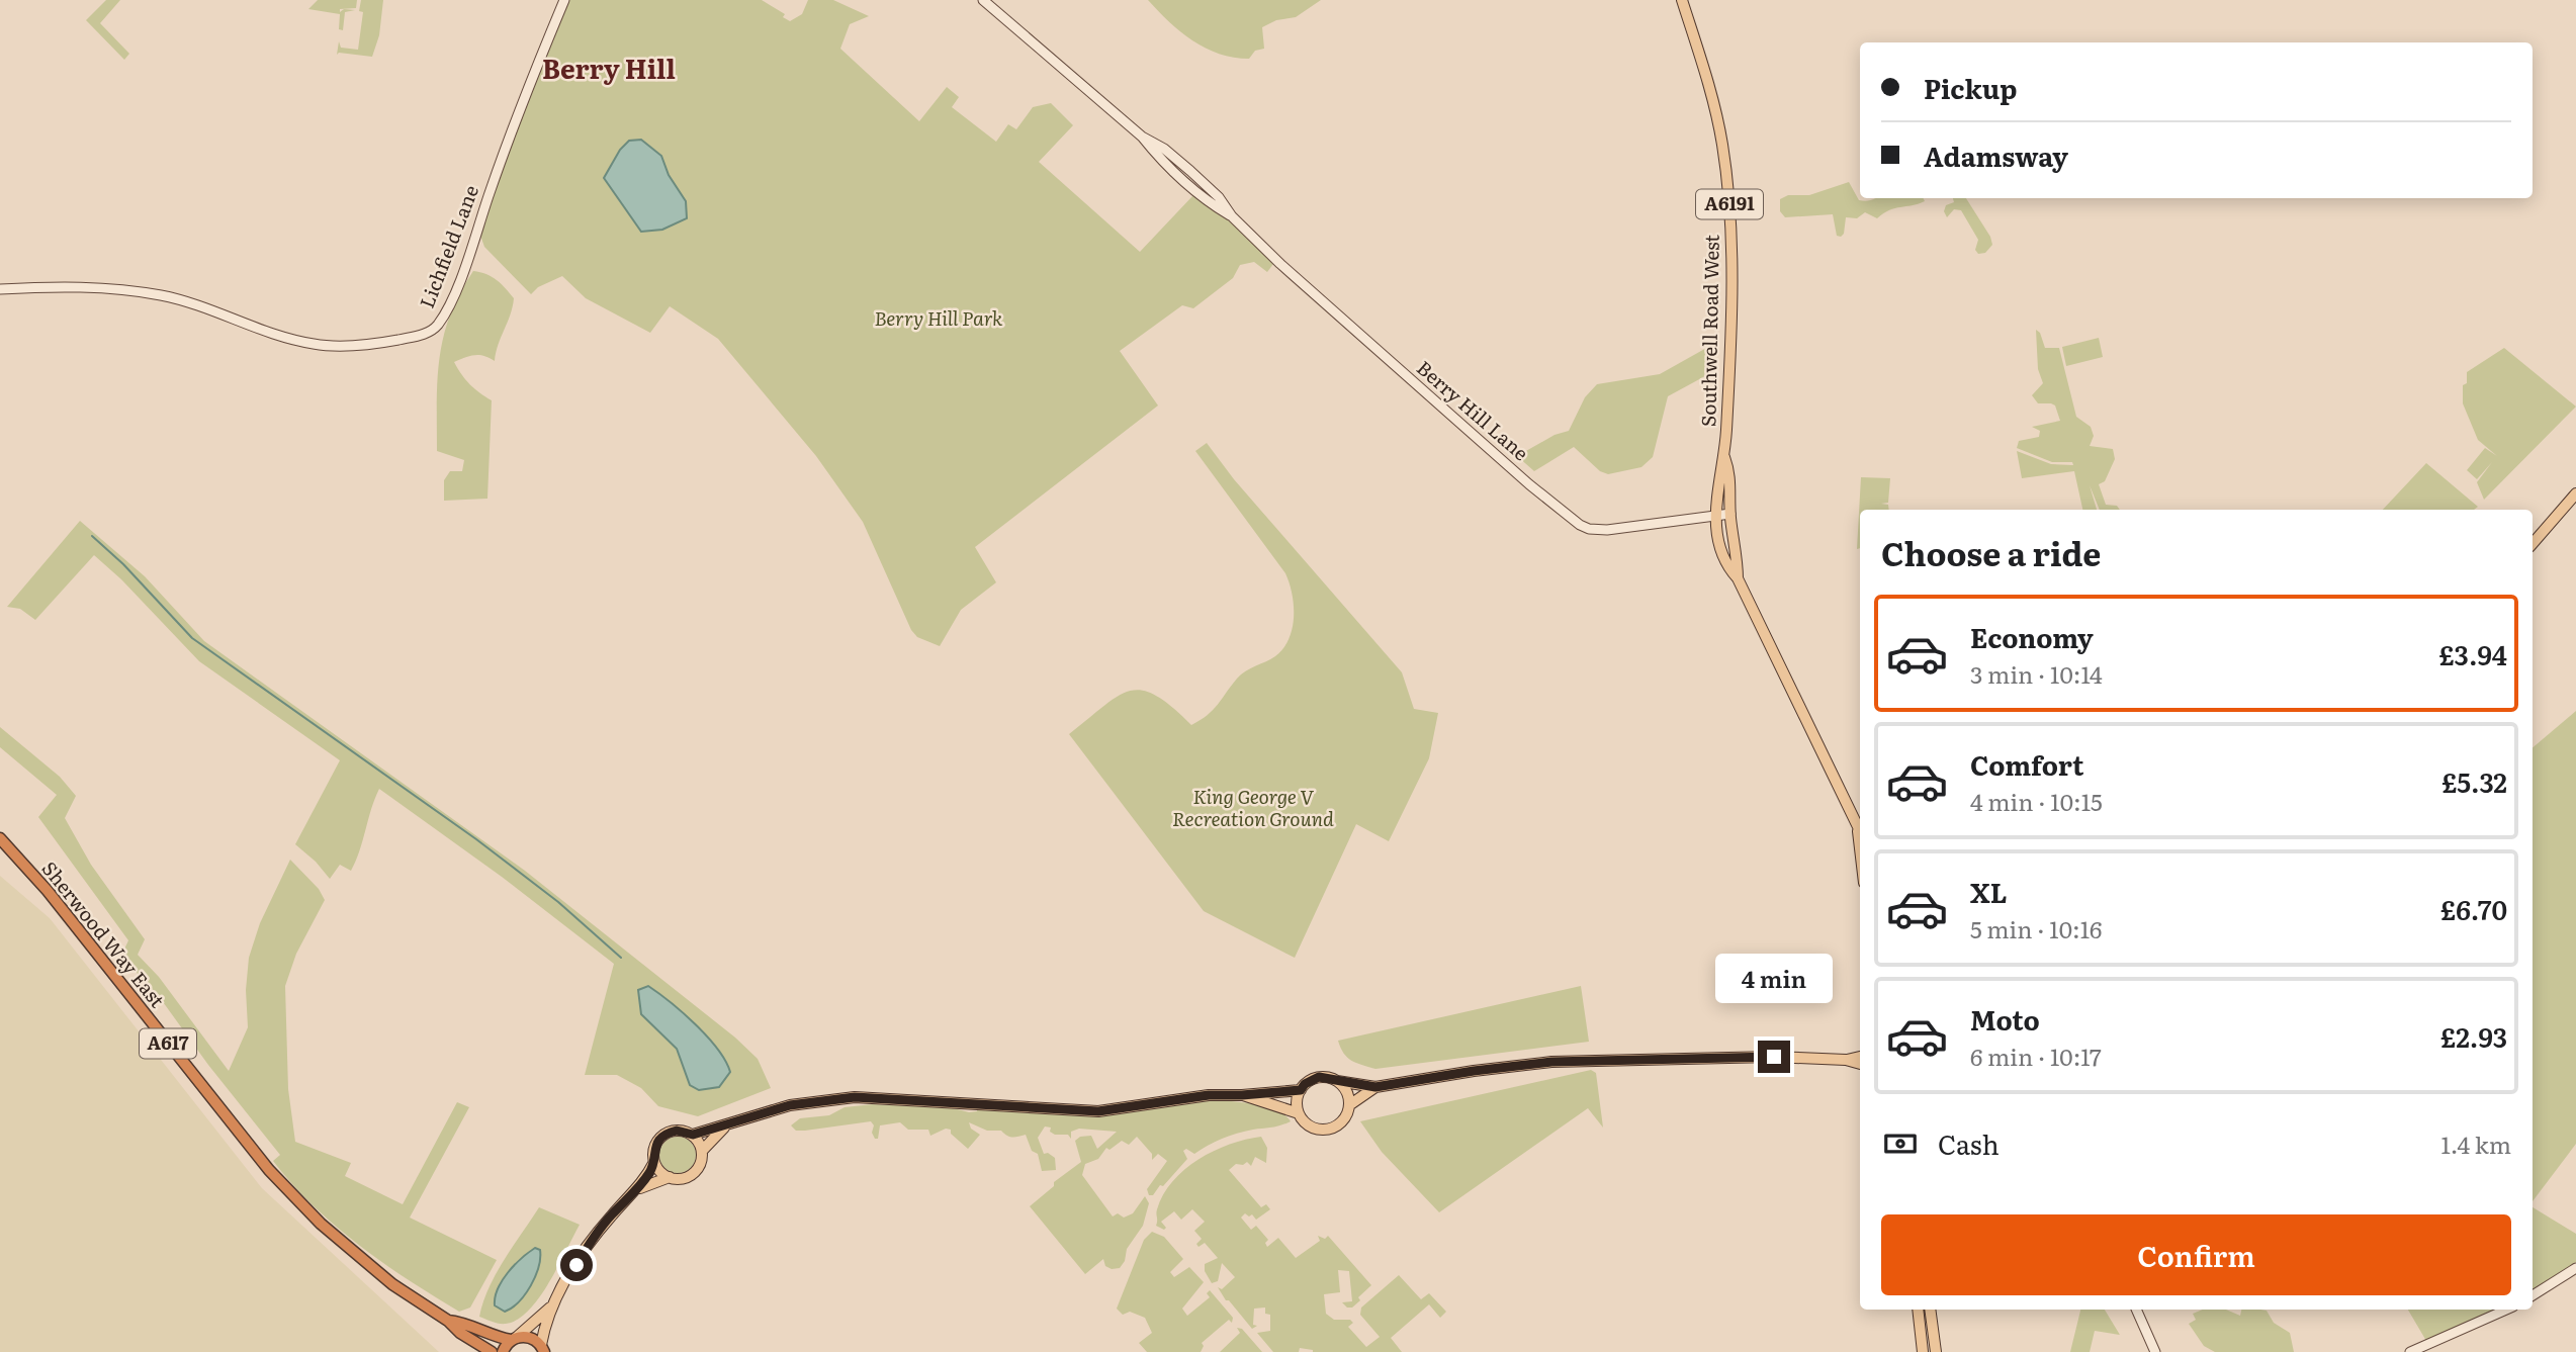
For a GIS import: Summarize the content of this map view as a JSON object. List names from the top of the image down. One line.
{"streets":{"highway":["Sherwood Way East","A617"],"main road":["A6191","Southwell Road West"],"street":["Lichfield Lane","Berry Hill Lane"]},"crossings":[["Southwell Road West","Berry Hill Lane"]],"districts":["Berry Hill"],"parks":["Berry Hill Park","King George V Recreation Ground"],"page":{"banner":["Pickup","Adamsway"],"heading":"Choose a ride","list":[{"name":"Economy","note":"3 min · 10:14","value":"£3.94"},{"name":"Comfort","note":"4 min · 10:15","value":"£5.32"},{"name":"XL","note":"5 min · 10:16","value":"£6.70"},{"name":"Moto","note":"6 min · 10:17","value":"£2.93"}],"bubble":"4 min","pay":["Cash","1.4 km"],"buttons":"Confirm"}}
